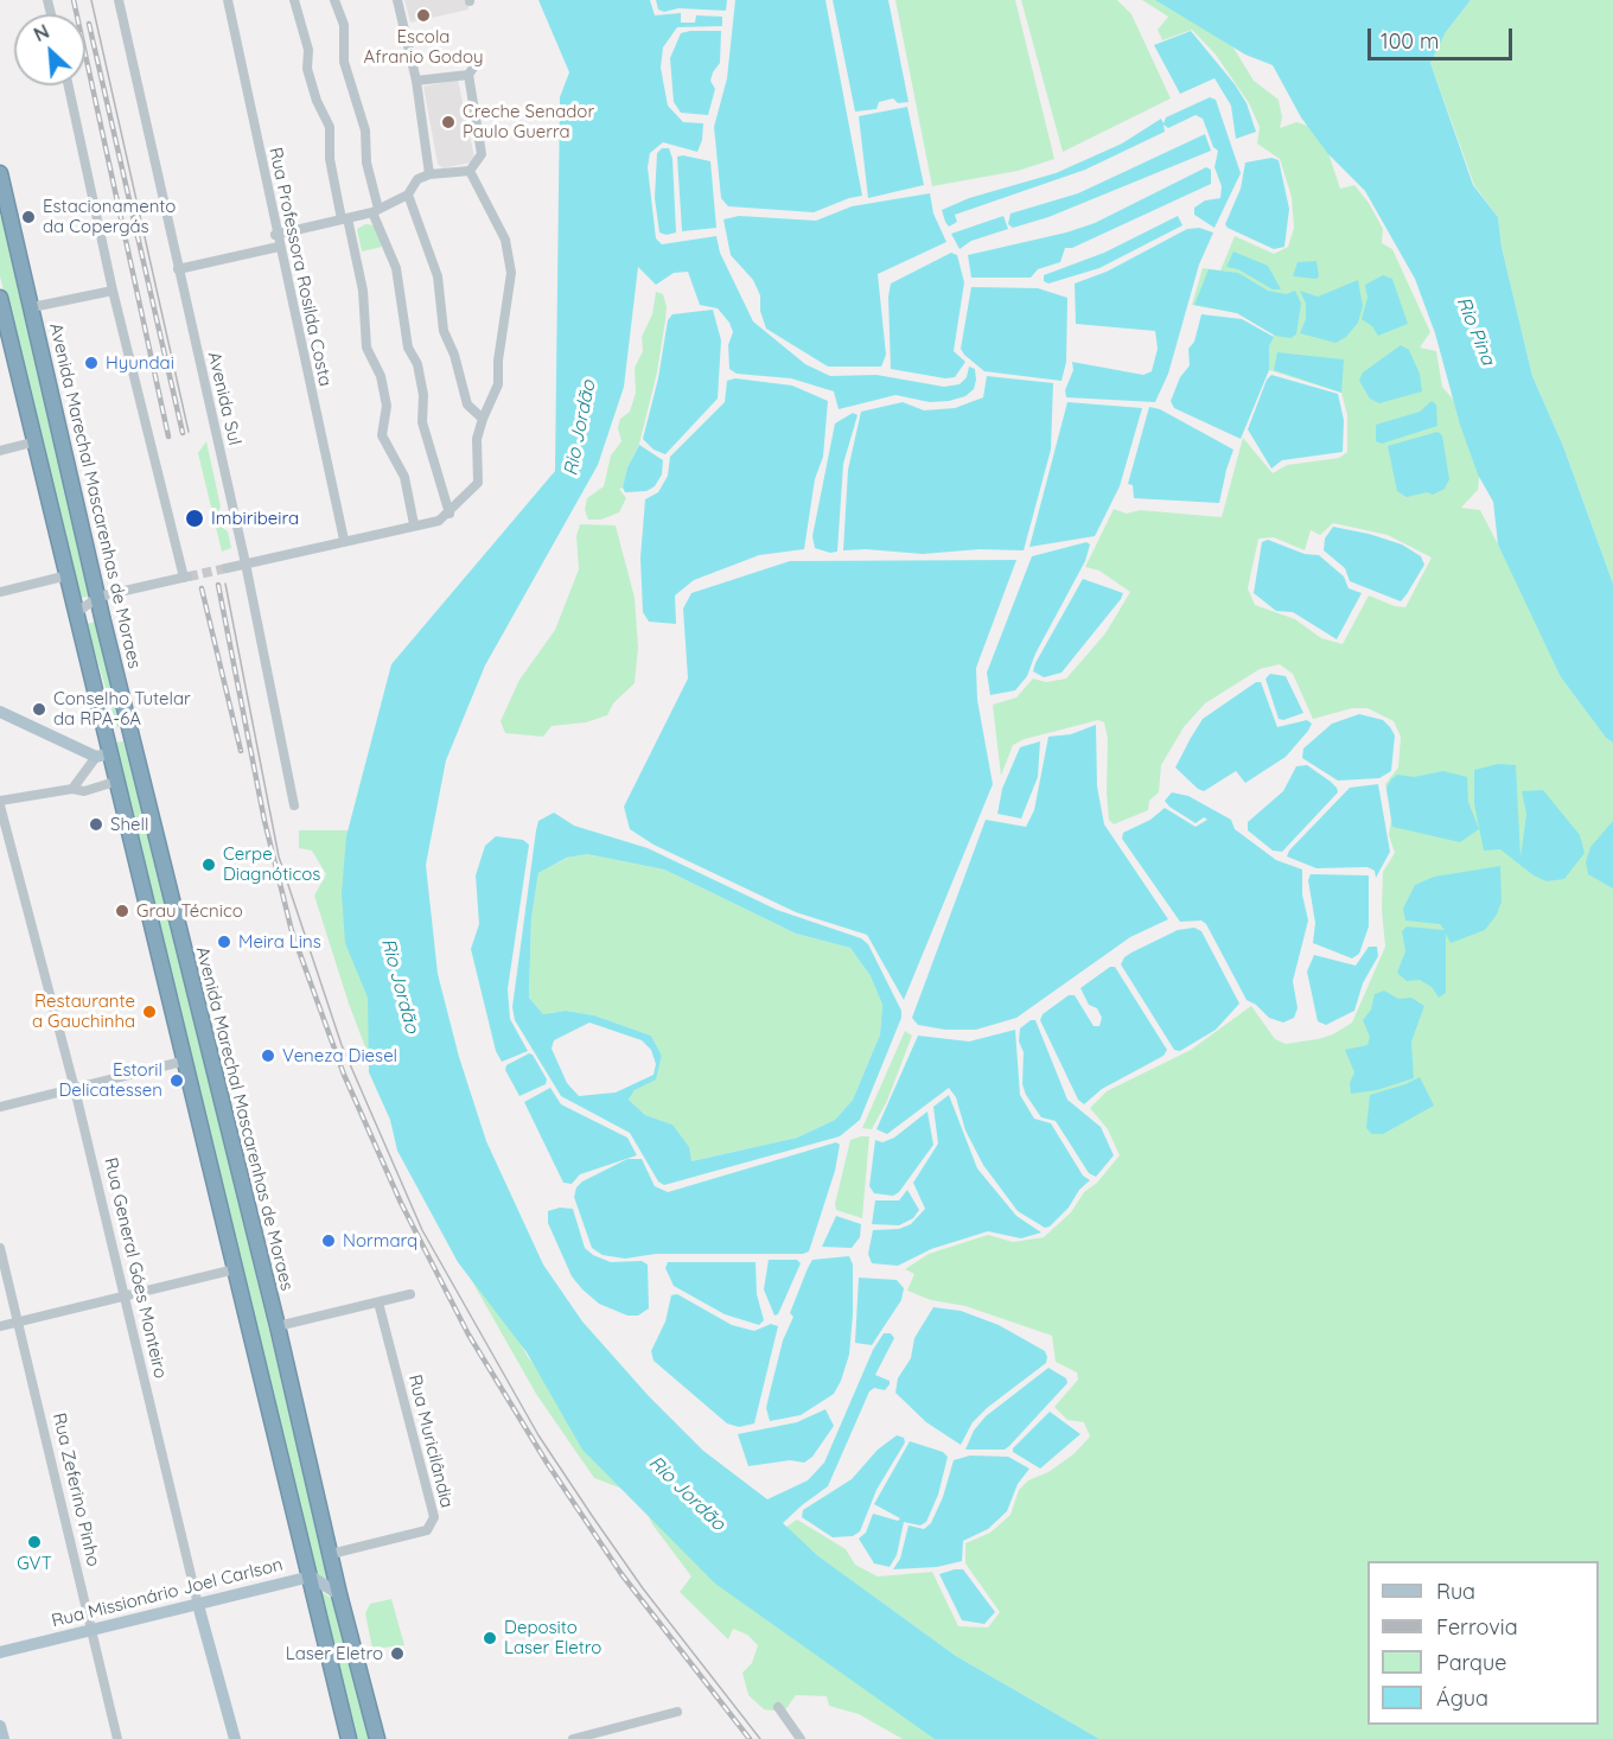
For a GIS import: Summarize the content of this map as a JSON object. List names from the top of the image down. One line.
{"streets":{"highway":["Avenida Marechal Mascarenhas de Moraes"],"main road":["Rua General Góes Monteiro","Rua Missionário Joel Carlson"],"street":["Rua Professora Rosilda Costa","Avenida Sul","Rua Muricilândia","Rua Zeferino Pinho"]},"crossings":[["Avenida Marechal Mascarenhas de Moraes","Rua Muricilândia"],["Avenida Marechal Mascarenhas de Moraes","Rua Missionário Joel Carlson"],["Rua General Góes Monteiro","Rua Missionário Joel Carlson"],["Rua Zeferino Pinho","Rua Missionário Joel Carlson"]],"water":["Rio Pina","Rio Jordão"],"places":["Escola Afranio Godoy","Creche Senador Paulo Guerra","Estacionamento da Copergás","Hyundai","Imbiribeira","Conselho Tutelar da RPA-6A","Shell","Cerpe Diagnóticos","Grau Técnico","Meira Lins","Restaurante a Gauchinha","Veneza Diesel","Estoril Delicatessen","Normarq","GVT","Deposito Laser Eletro","Laser Eletro"],"legend":["Rua","Ferrovia","Parque","Água"],"scale_bar":"100 m","north":"top left"}
